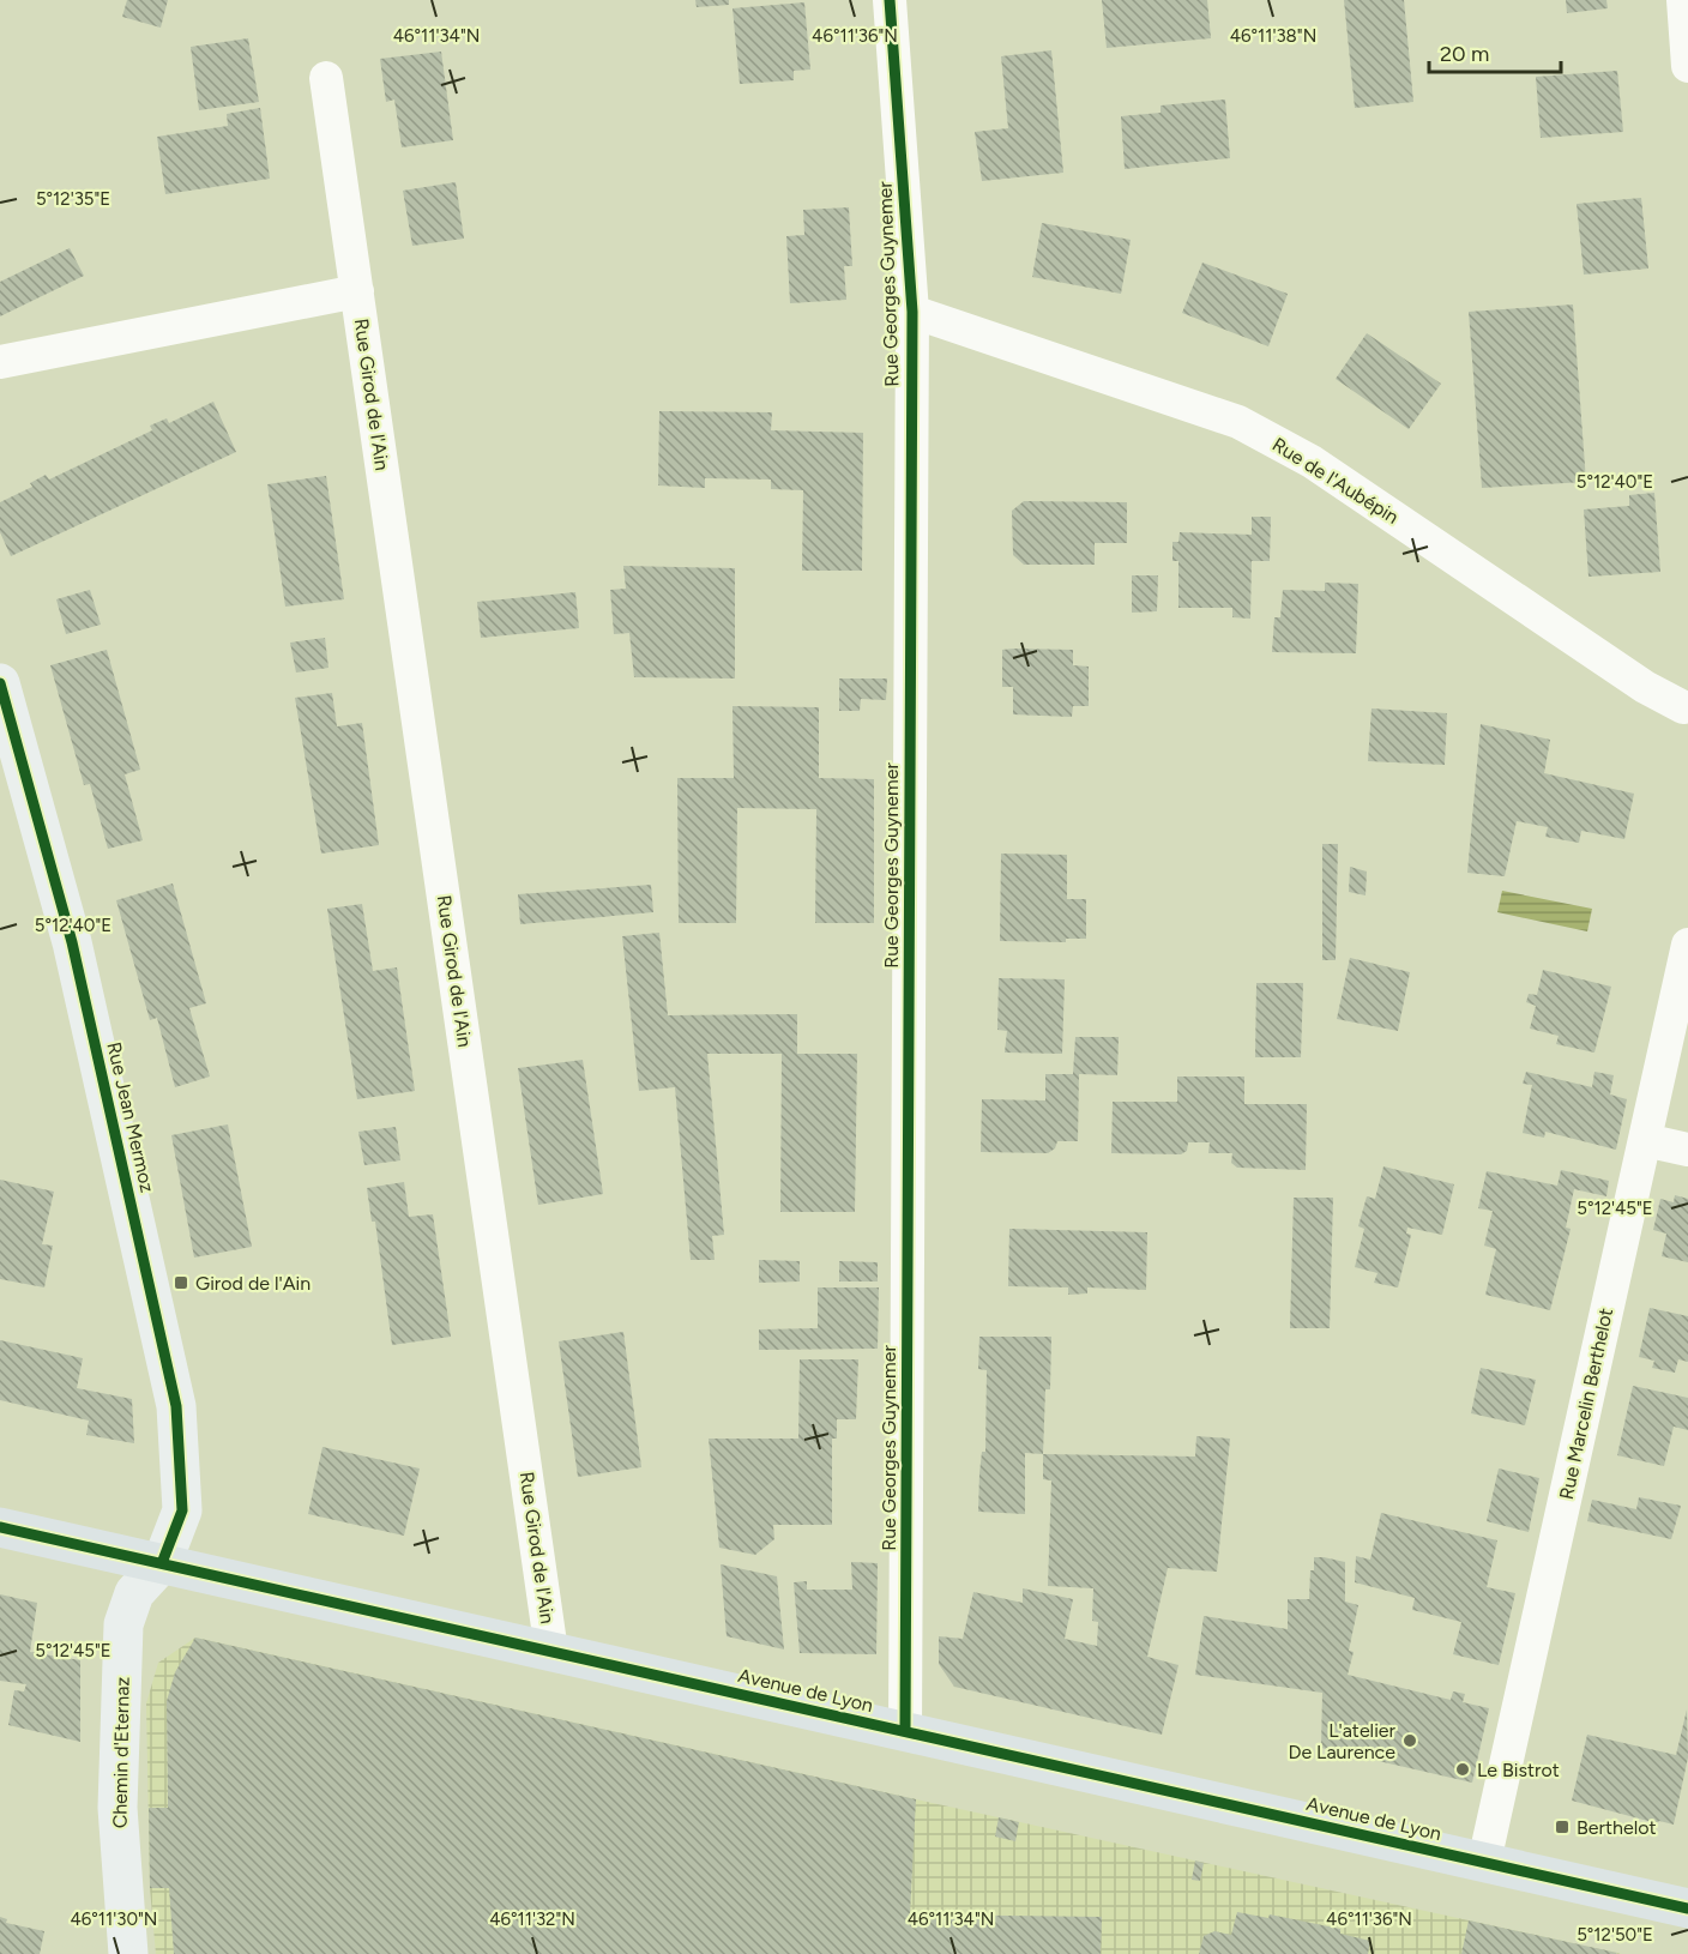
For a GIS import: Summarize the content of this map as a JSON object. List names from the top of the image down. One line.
{"streets":{"main road":["Avenue de Lyon"],"street":["Rue Georges Guynemer","Rue Girod de l'Ain","Rue de l'Aubépin","Rue Jean Mermoz","Rue Marcelin Berthelot","Chemin d'Eternaz"]},"crossings":[["Rue Georges Guynemer","Rue de l'Aubépin"],["Rue Georges Guynemer","Avenue de Lyon"],["Rue Girod de l'Ain","Avenue de Lyon"],["Rue Jean Mermoz","Avenue de Lyon"],["Rue Jean Mermoz","Chemin d'Eternaz"],["Rue Marcelin Berthelot","Avenue de Lyon"],["Avenue de Lyon","Chemin d'Eternaz"]],"places":{"transit":["Girod de l'Ain","Berthelot"],"other":["L'atelier De Laurence","Le Bistrot"]},"scale_bar":"20 m","coordinates":["46°11'34\"N","46°11'36\"N","46°11'38\"N","5°12'35\"E","5°12'40\"E","5°12'45\"E","46°11'30\"N","46°11'32\"N","5°12'50\"E"]}
